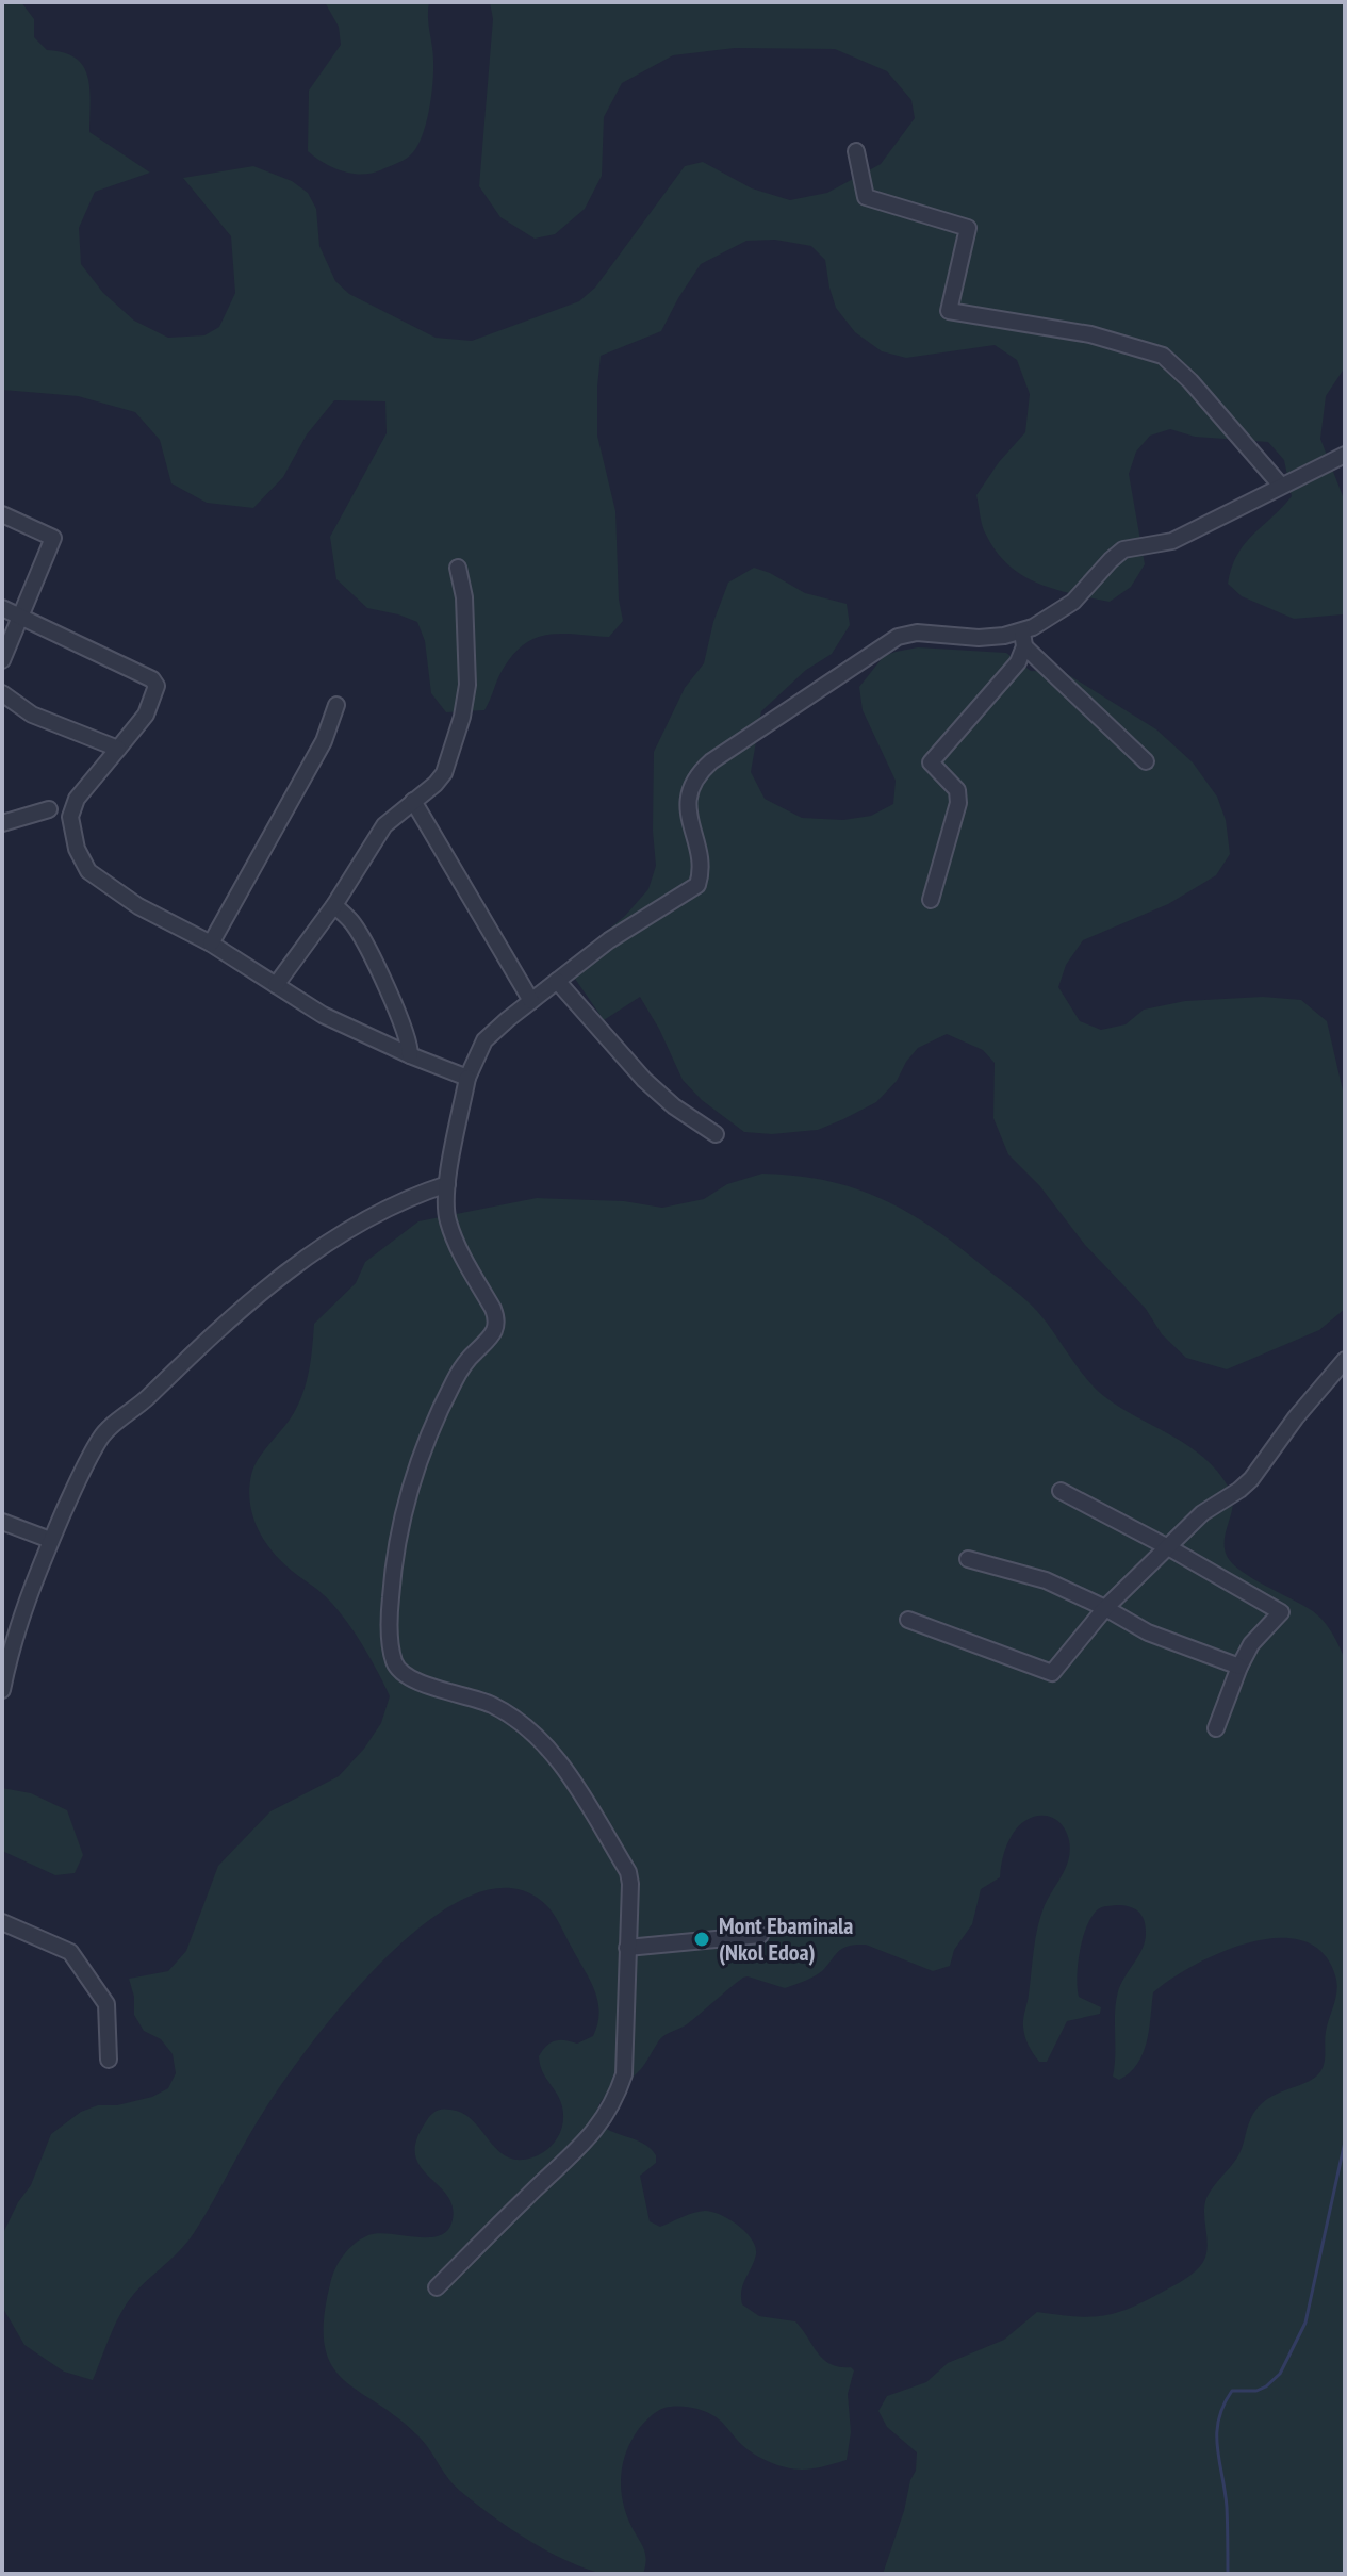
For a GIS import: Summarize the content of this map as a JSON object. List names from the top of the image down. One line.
{"places":["Mont Ebaminala (Nkol Edoa)"]}
